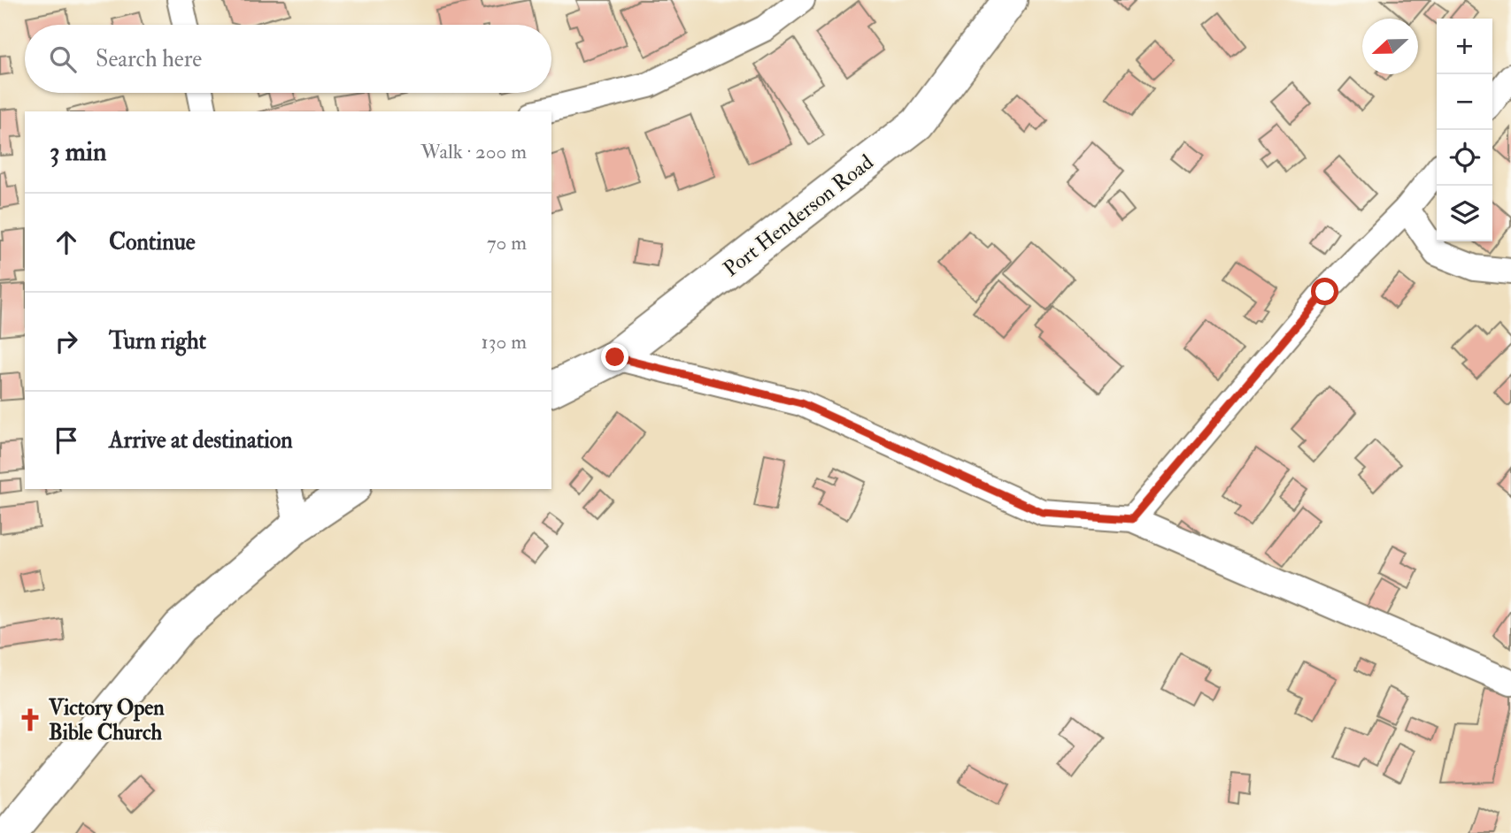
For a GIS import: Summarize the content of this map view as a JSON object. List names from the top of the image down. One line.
{"streets":{"street":["Port Henderson Road"]},"places":{"church":["Victory Open Bible Church"]},"north":"left","page":{"map_buttons":["+","−"],"search":"Search here","heading":["3 min","Walk · 200 m"],"list":[["Continue","70 m"],["Turn right","130 m"],"Arrive at destination"]}}
